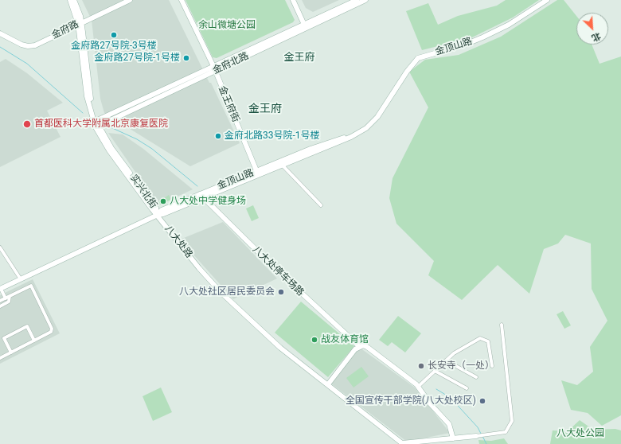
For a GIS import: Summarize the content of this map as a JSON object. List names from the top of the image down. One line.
{"streets":{"street":["金府路","金顶山路","金府北路","金王府街","实兴北街","八大处路","八大处停车场路"]},"crossings":[["金府路","实兴北街"],["金顶山路","金王府街"],["金顶山路","实兴北街"],["金顶山路","八大处路"],["金顶山路","八大处停车场路"],["金府北路","金王府街"],["金府北路","实兴北街"],["实兴北街","八大处路"],["八大处路","八大处停车场路"]],"districts":["金王府","金王府"],"parks":["余山微塘公园","八大处公园"],"places":["金府路27号院-3号楼","金府路27号院-1号楼","首都医科大学附属北京康复医院","金府北路33号院-1号楼","八大处中学健身场","八大处社区居民委员会","战友体育馆","长安寺（一处）","全国宣传干部学院(八大处校区)"],"north":"bottom right"}
